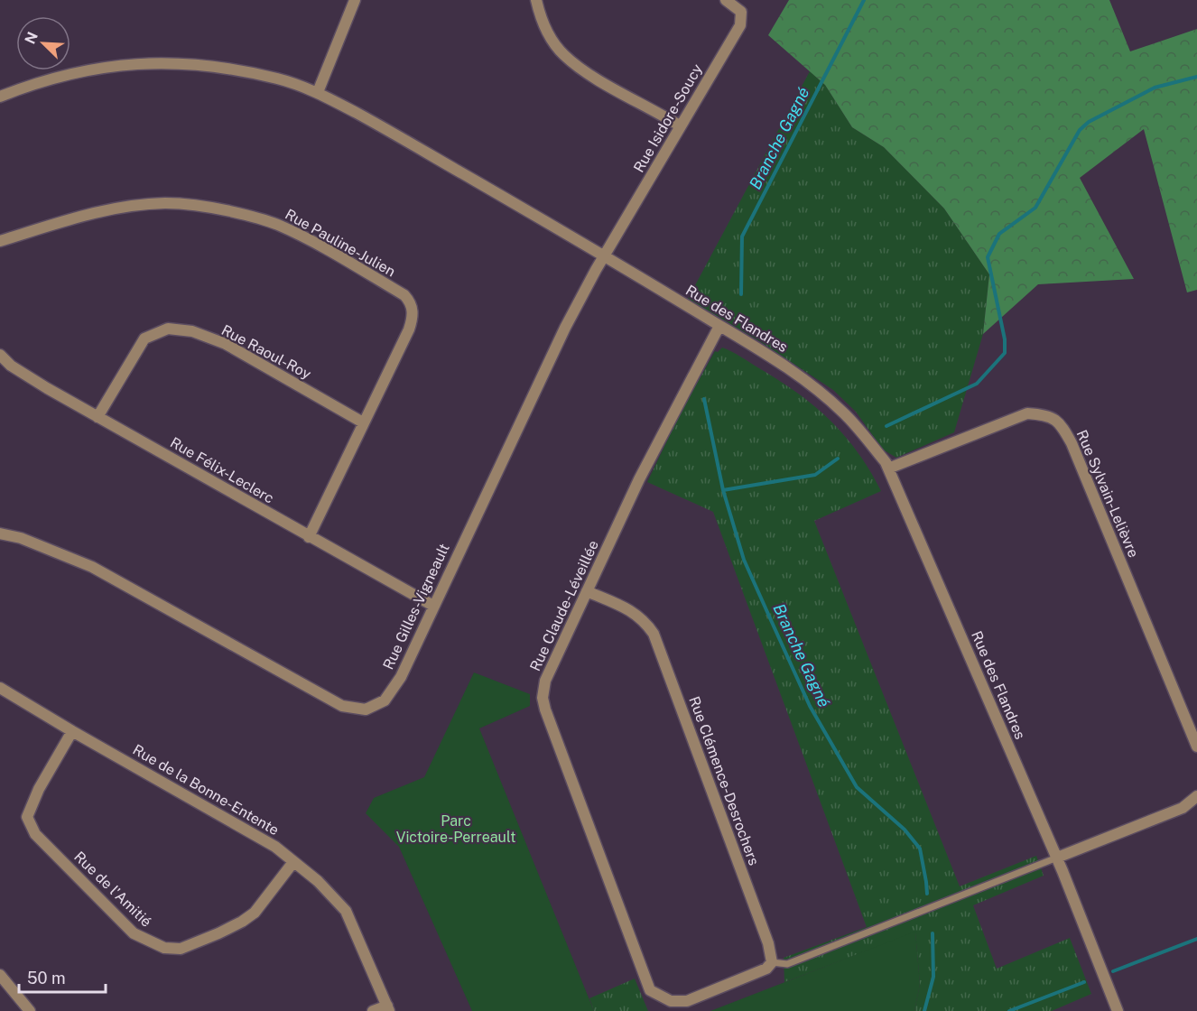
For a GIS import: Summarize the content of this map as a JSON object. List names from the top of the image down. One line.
{"streets":{"street":["Rue Isidore-Soucy","Rue Pauline-Julien","Rue des Flandres","Rue Raoul-Roy","Rue Félix-Leclerc","Rue Sylvain-Lelièvre","Rue Claude-Léveillée","Rue Gilles-Vigneault","Rue Clémence-Desrochers","Rue de la Bonne-Entente","Rue de l'Amitié"]},"crossings":[["Rue Isidore-Soucy","Rue des Flandres"],["Rue Isidore-Soucy","Rue Gilles-Vigneault"],["Rue Pauline-Julien","Rue Raoul-Roy"],["Rue Pauline-Julien","Rue Félix-Leclerc"],["Rue des Flandres","Rue Sylvain-Lelièvre"],["Rue des Flandres","Rue Claude-Léveillée"],["Rue des Flandres","Rue Gilles-Vigneault"],["Rue Raoul-Roy","Rue Félix-Leclerc"],["Rue Félix-Leclerc","Rue Gilles-Vigneault"],["Rue Claude-Léveillée","Rue Clémence-Desrochers"],["Rue de la Bonne-Entente","Rue de l'Amitié"]],"water":["Branche Gagné"],"parks":["Parc Victoire-Perreault"],"scale_bar":"50 m","north":"top left"}
